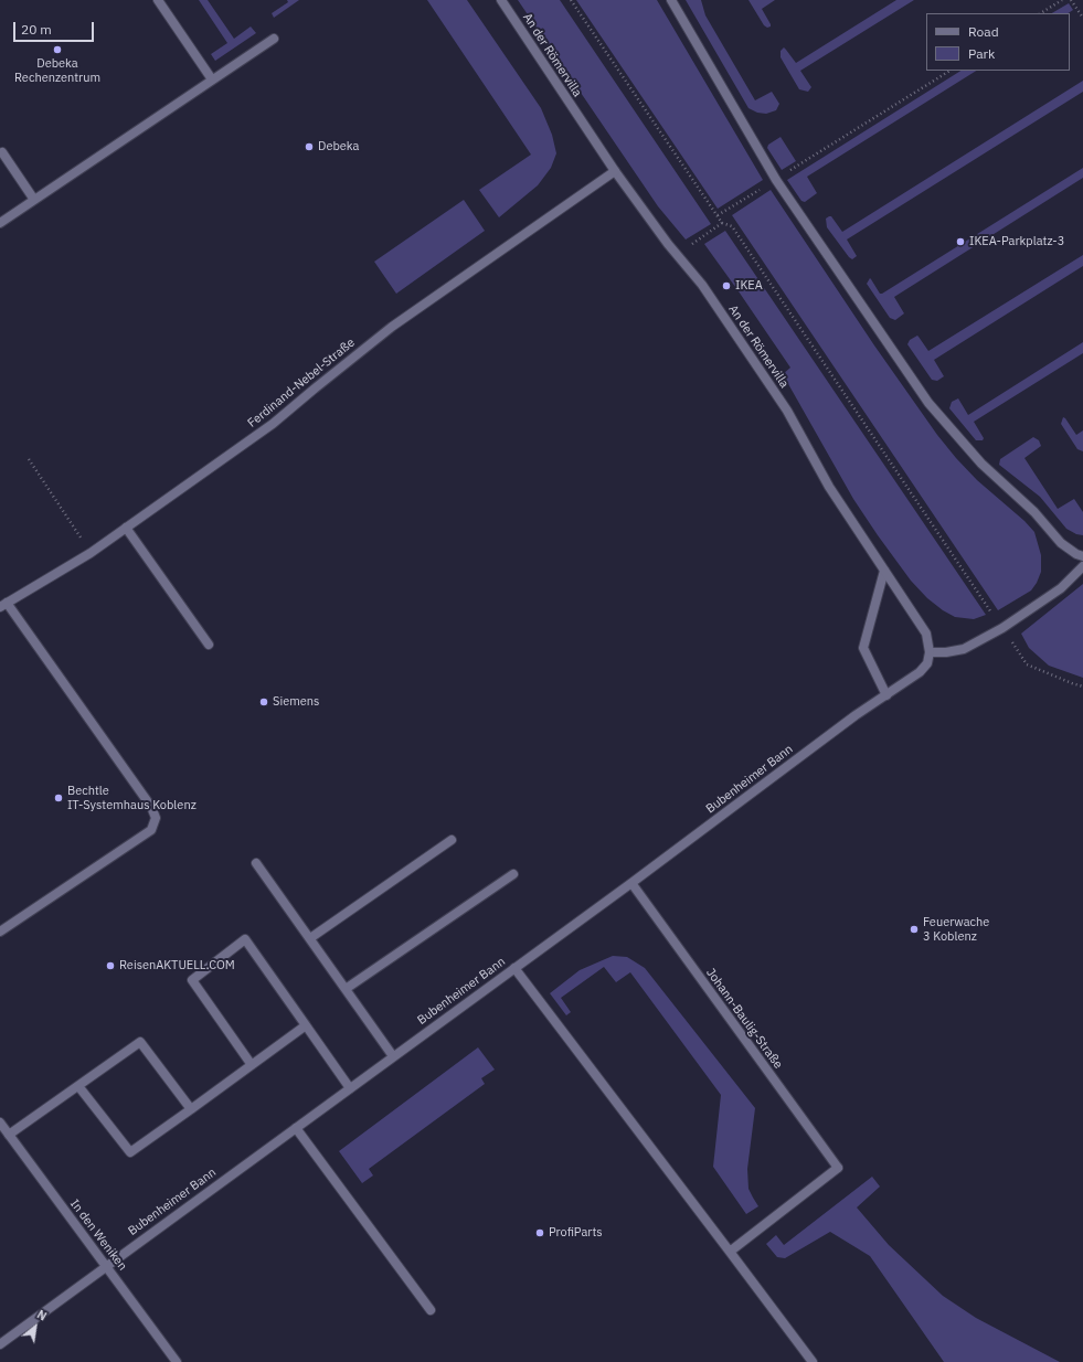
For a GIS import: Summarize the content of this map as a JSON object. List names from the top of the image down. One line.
{"streets":{"street":["An der Römervilla","Ferdinand-Nebel-Straße","Bubenheimer Bann","Johann-Baulig-Straße","In den Weniken"]},"crossings":[["An der Römervilla","Ferdinand-Nebel-Straße"],["An der Römervilla","Bubenheimer Bann"],["Bubenheimer Bann","Johann-Baulig-Straße"],["Bubenheimer Bann","In den Weniken"]],"places":["Debeka Rechenzentrum","Debeka","IKEA-Parkplatz-3","IKEA","Siemens","Bechtle IT-Systemhaus Koblenz","Feuerwache 3 Koblenz","ReisenAKTUELL.COM","ProfiParts"],"legend":["Road","Park"],"scale_bar":"20 m","north":"top right"}
